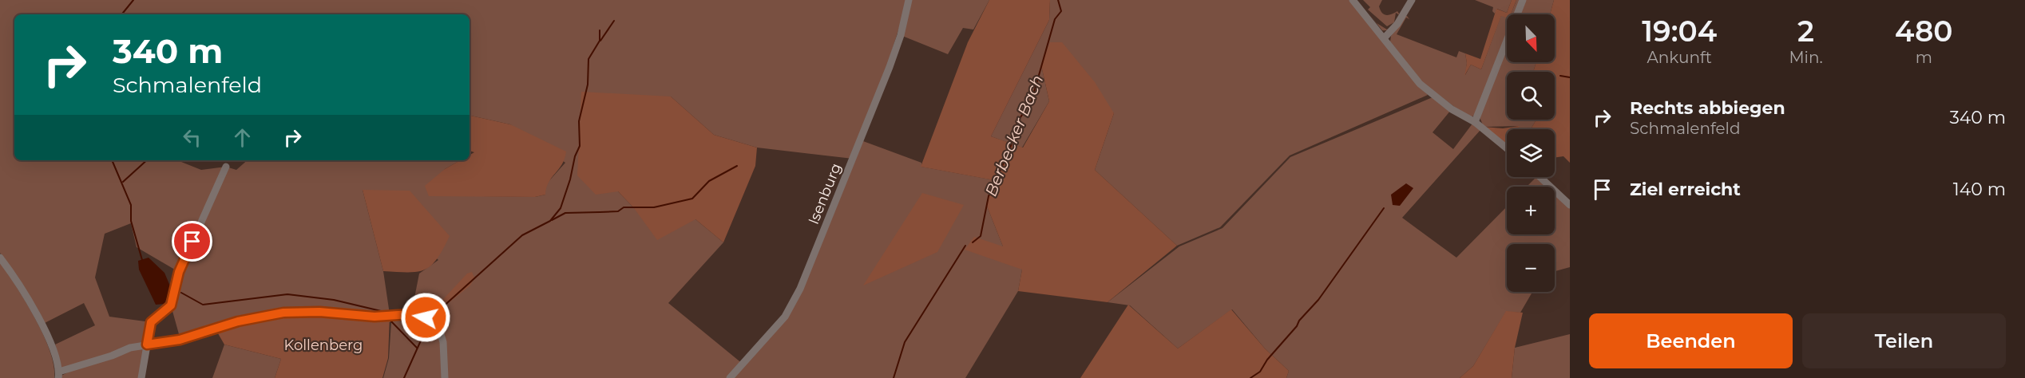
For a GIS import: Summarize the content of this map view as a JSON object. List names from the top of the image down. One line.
{"streets":{"street":["Isenburg"]},"water":["Berbecker Bach"],"parks":["Kollenberg"],"north":"bottom right","page":{"eta":["19:04","Ankunft","2","Min.","480","m"],"map_buttons":["+","−"],"turn":["340 m","Schmalenfeld"],"list":[{"name":"Rechts abbiegen","note":"Schmalenfeld","value":"340 m"},{"name":"Ziel erreicht","value":"140 m"}],"buttons":["Beenden","Teilen"]}}
